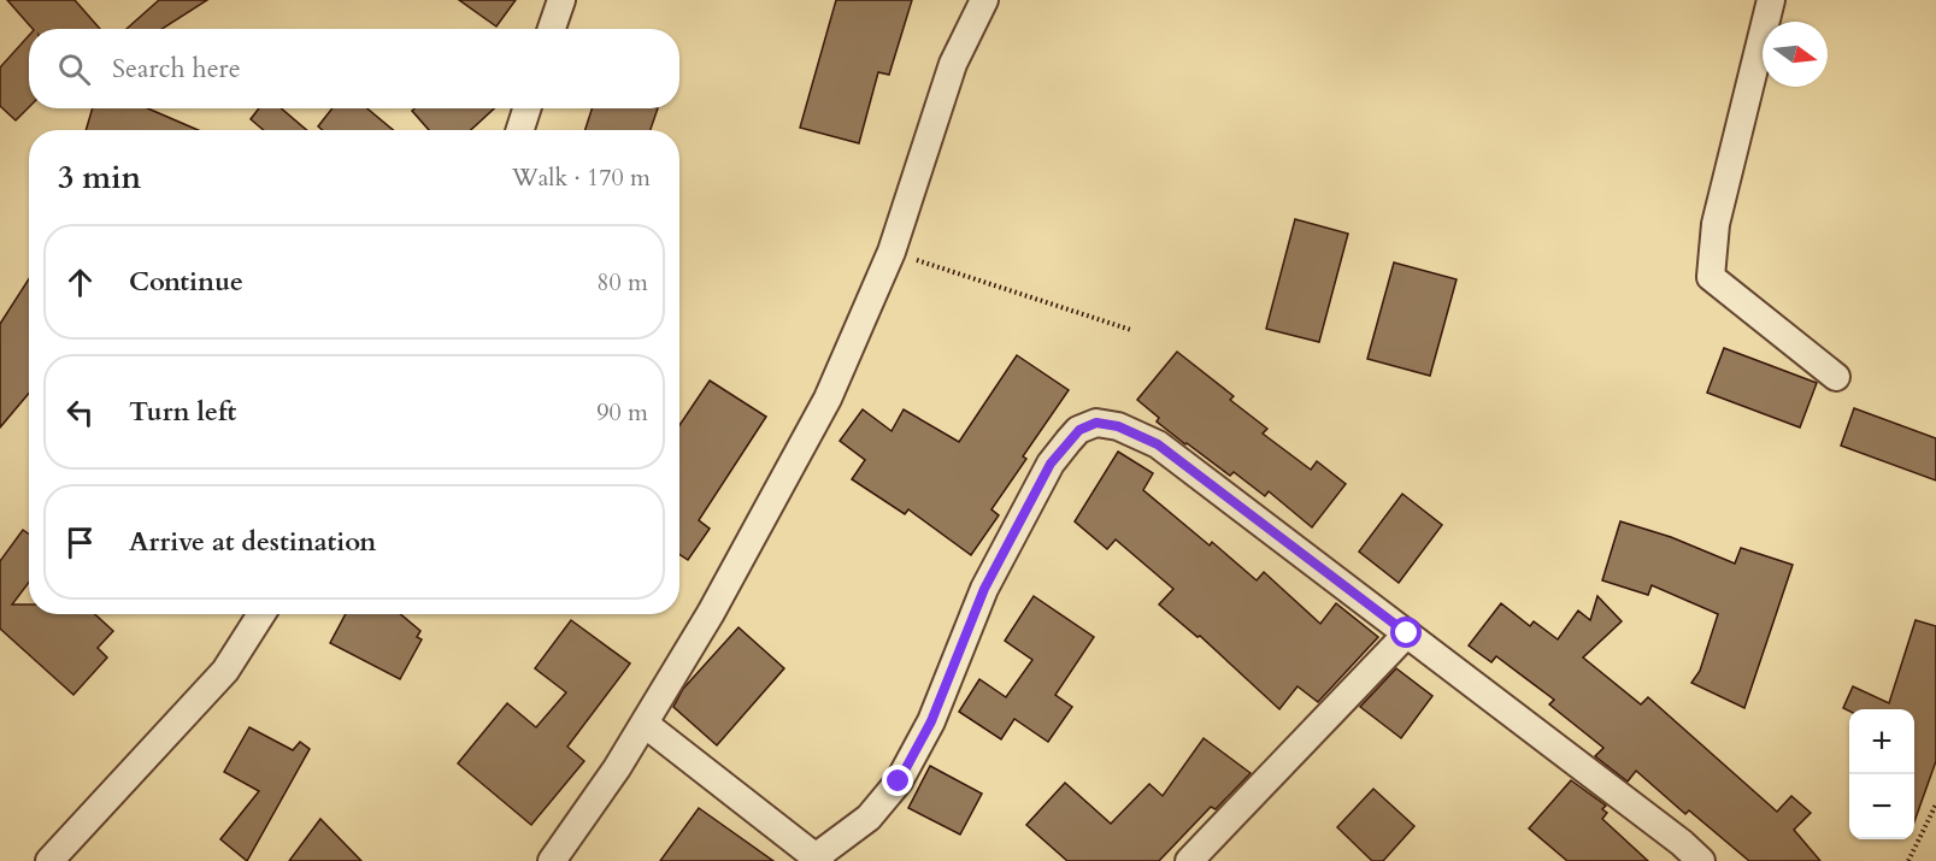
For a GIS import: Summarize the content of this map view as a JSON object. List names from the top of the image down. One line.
{"north":"right","page":{"search":"Search here","heading":["3 min","Walk · 170 m"],"list":[["Continue","80 m"],["Turn left","90 m"],"Arrive at destination"],"map_buttons":["+","−"]}}
